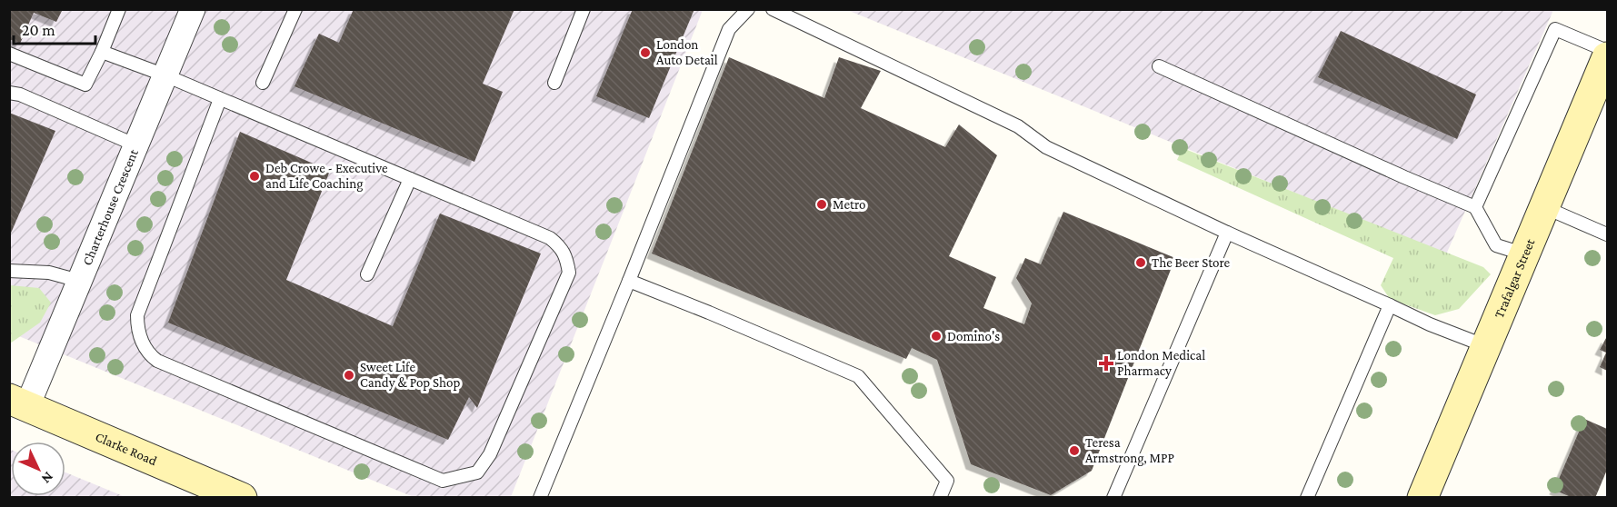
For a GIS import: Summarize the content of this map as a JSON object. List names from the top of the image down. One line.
{"streets":{"main road":["Trafalgar Street","Clarke Road"],"street":["Charterhouse Crescent"]},"crossings":[["Charterhouse Crescent","Clarke Road"]],"places":{"other":["London Auto Detail","Deb Crowe - Executive and Life Coaching","Metro","The Beer Store","Domino's","Sweet Life Candy & Pop Shop","Teresa Armstrong, MPP"],"health":["London Medical Pharmacy"]},"scale_bar":"20 m","north":"bottom right"}
